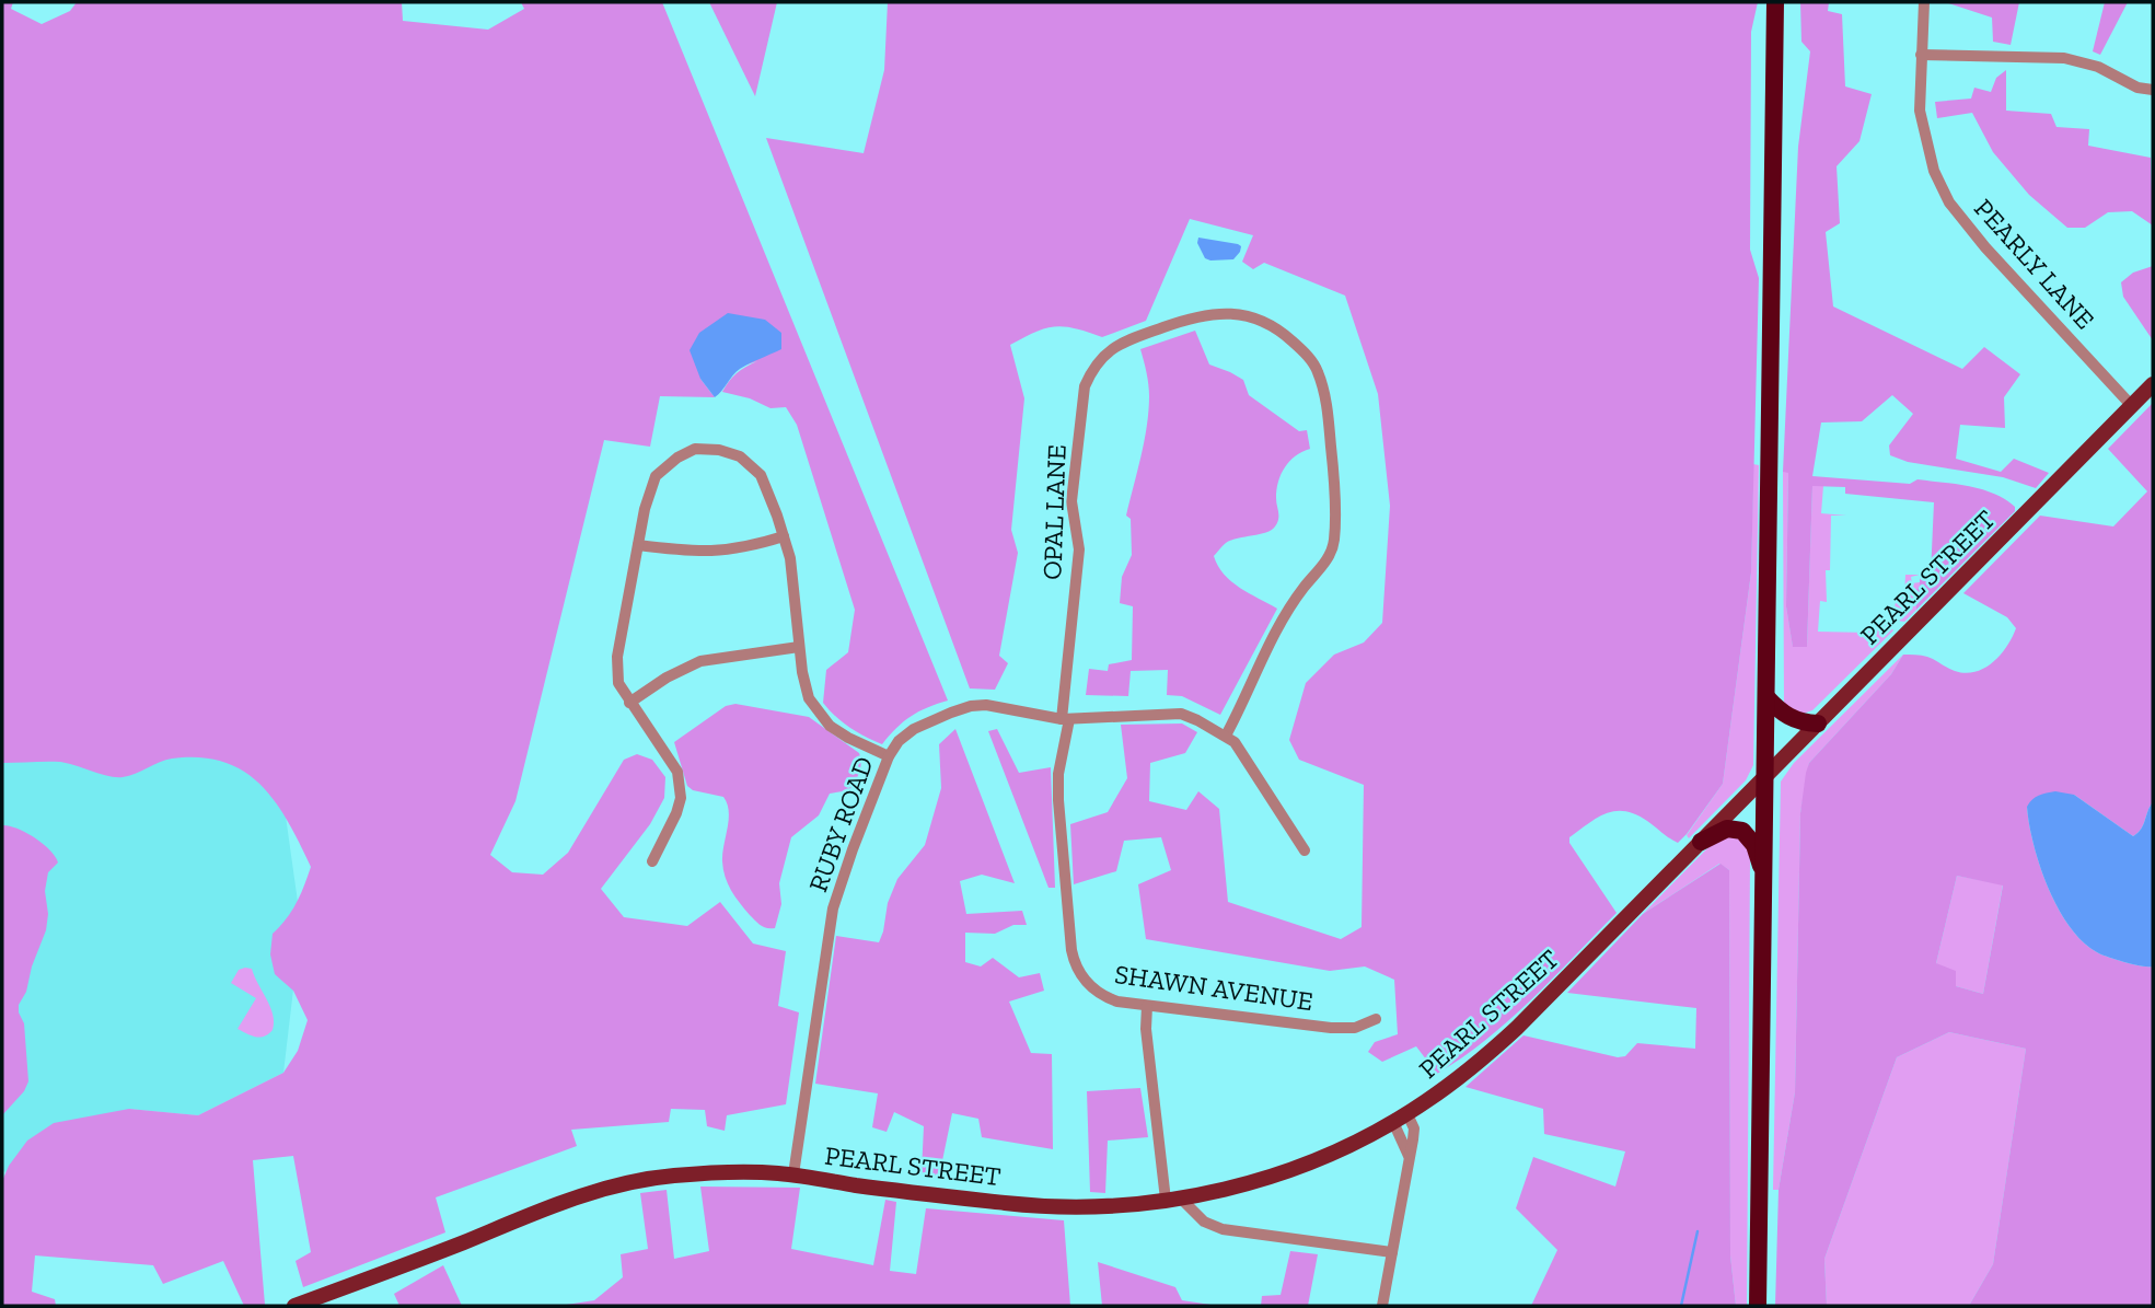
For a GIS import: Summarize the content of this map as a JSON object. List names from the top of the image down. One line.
{"streets":{"main road":["PEARL STREET"],"street":["PEARLY LANE","OPAL LANE","RUBY ROAD","SHAWN AVENUE"]},"crossings":[["PEARLY LANE","PEARL STREET"],["OPAL LANE","RUBY ROAD"],["OPAL LANE","SHAWN AVENUE"],["PEARL STREET","RUBY ROAD"],["RUBY ROAD","SHAWN AVENUE"]]}
